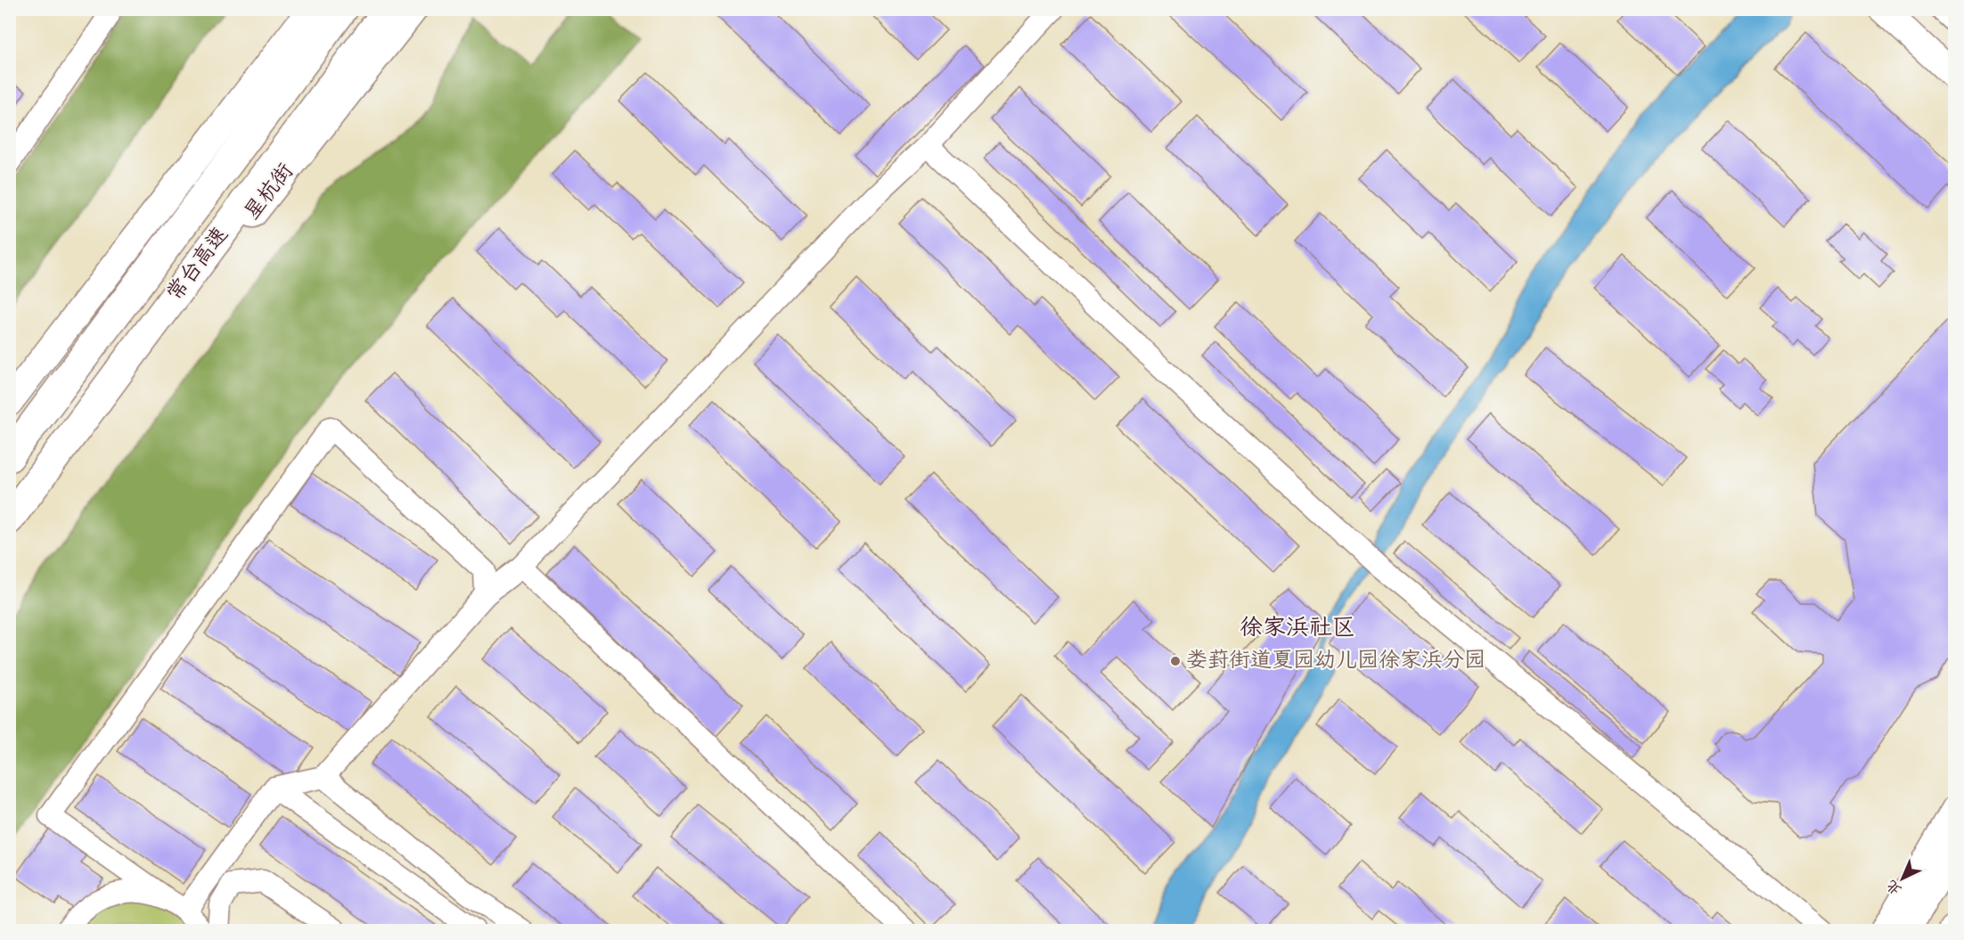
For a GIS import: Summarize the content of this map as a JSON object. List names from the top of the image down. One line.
{"streets":{"highway":["常台高速"],"main road":["星杭街"]},"districts":["徐家浜社区"],"places":["娄葑街道夏园幼儿园徐家浜分园"],"north":"bottom left"}
